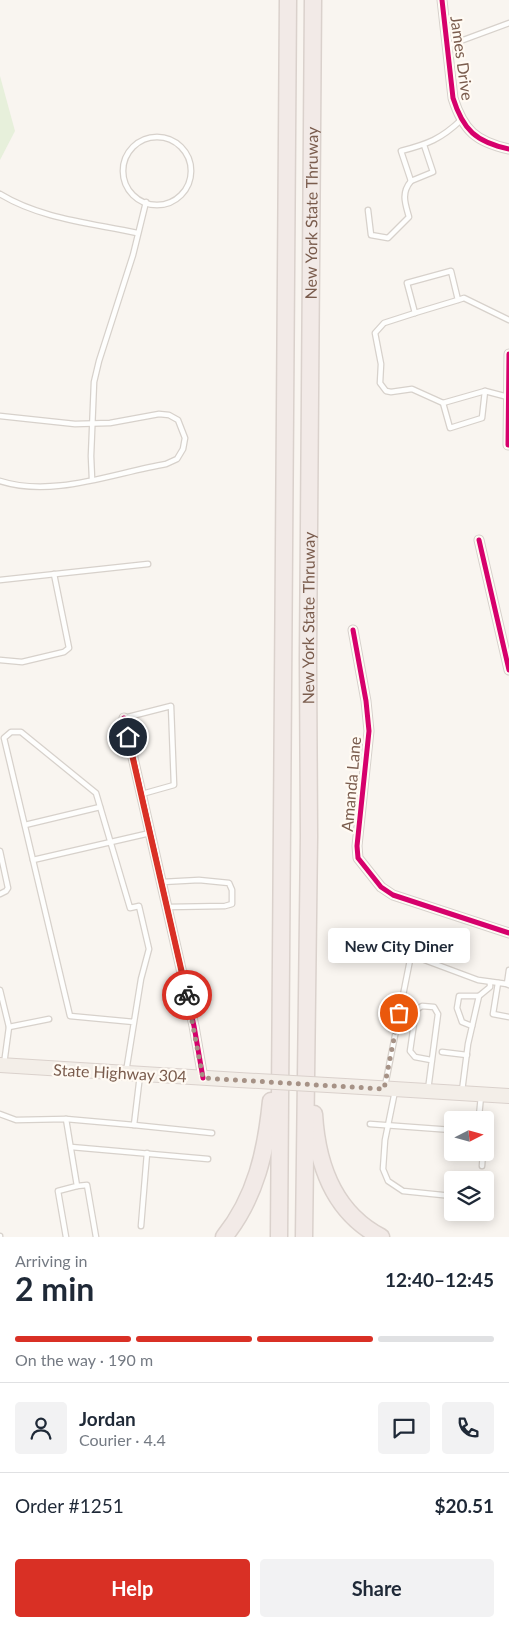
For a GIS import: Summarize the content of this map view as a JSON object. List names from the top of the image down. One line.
{"streets":{"highway":["New York State Thruway"],"main road":["State Highway 304"],"street":["James Drive","Amanda Lane"]},"places":["New City Diner"],"north":"right","page":{"bubble":"New City Diner","heading":["2 min","Arriving in","12:40–12:45"],"panel":["Jordan","Courier · 4.4","Order #1251","$20.51"],"bar":"On the way · 190 m","buttons":["Help","Share"]}}
